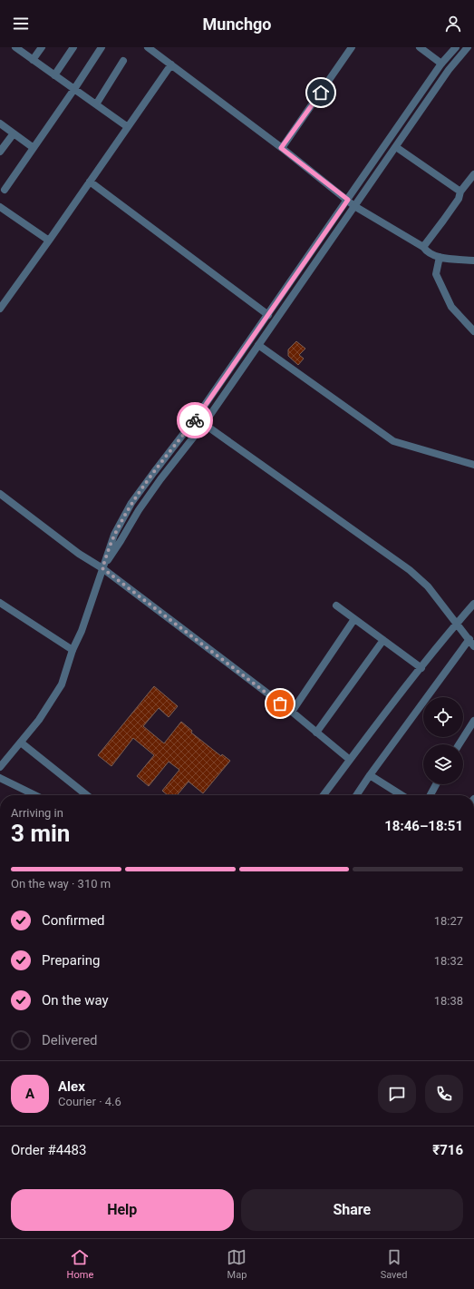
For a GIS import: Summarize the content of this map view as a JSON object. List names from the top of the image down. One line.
{"page":{"header":"Munchgo","heading":["3 min","Arriving in","18:46–18:51"],"panel":["Alex","Courier · 4.6","Order #4483","₹716"],"bar":"On the way · 310 m","list":[["Confirmed","18:27"],["Preparing","18:32"],["On the way","18:38"],"Delivered"],"round":"A","buttons":["Help","Share"],"tabs":["Home","Map","Saved"]}}
